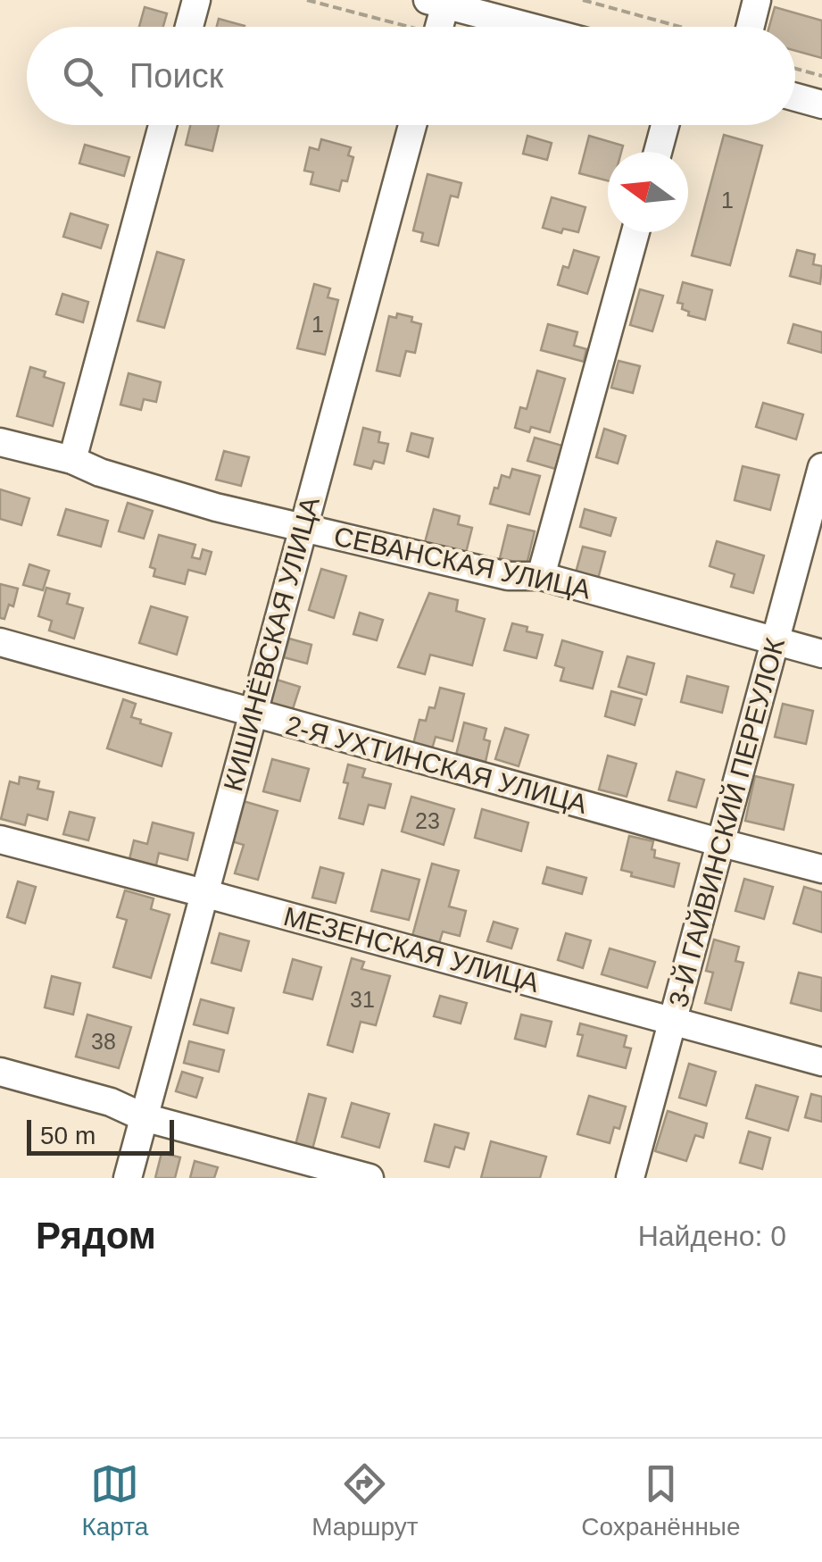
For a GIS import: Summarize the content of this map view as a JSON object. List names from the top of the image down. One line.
{"streets":{"street":["СЕВАНСКАЯ УЛИЦА","КИШИНЁВСКАЯ УЛИЦА","2-Я УХТИНСКАЯ УЛИЦА","3-Й ГАЙВИНСКИЙ ПЕРЕУЛОК","МЕЗЕНСКАЯ УЛИЦА"]},"crossings":[["СЕВАНСКАЯ УЛИЦА","КИШИНЁВСКАЯ УЛИЦА"],["СЕВАНСКАЯ УЛИЦА","3-Й ГАЙВИНСКИЙ ПЕРЕУЛОК"],["КИШИНЁВСКАЯ УЛИЦА","2-Я УХТИНСКАЯ УЛИЦА"],["КИШИНЁВСКАЯ УЛИЦА","МЕЗЕНСКАЯ УЛИЦА"],["2-Я УХТИНСКАЯ УЛИЦА","3-Й ГАЙВИНСКИЙ ПЕРЕУЛОК"],["3-Й ГАЙВИНСКИЙ ПЕРЕУЛОК","МЕЗЕНСКАЯ УЛИЦА"]],"house_numbers":["1","1","23","31","38"],"scale_bar":"50 m","north":"left","page":{"search":"Поиск","scale":"50 m","heading":["Рядом","Найдено: 0"],"nav":["Карта","Маршрут","Сохранённые"]}}
